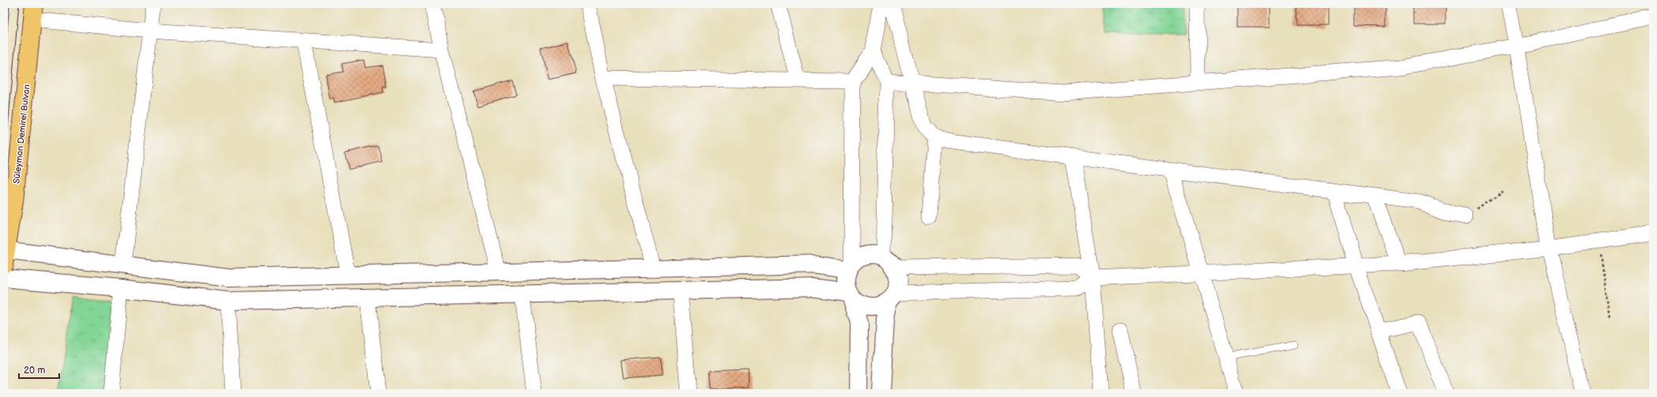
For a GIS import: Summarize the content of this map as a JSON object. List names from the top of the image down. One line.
{"streets":{"main road":["Süleyman Demirel Bulvarı"]},"scale_bar":"20 m"}
